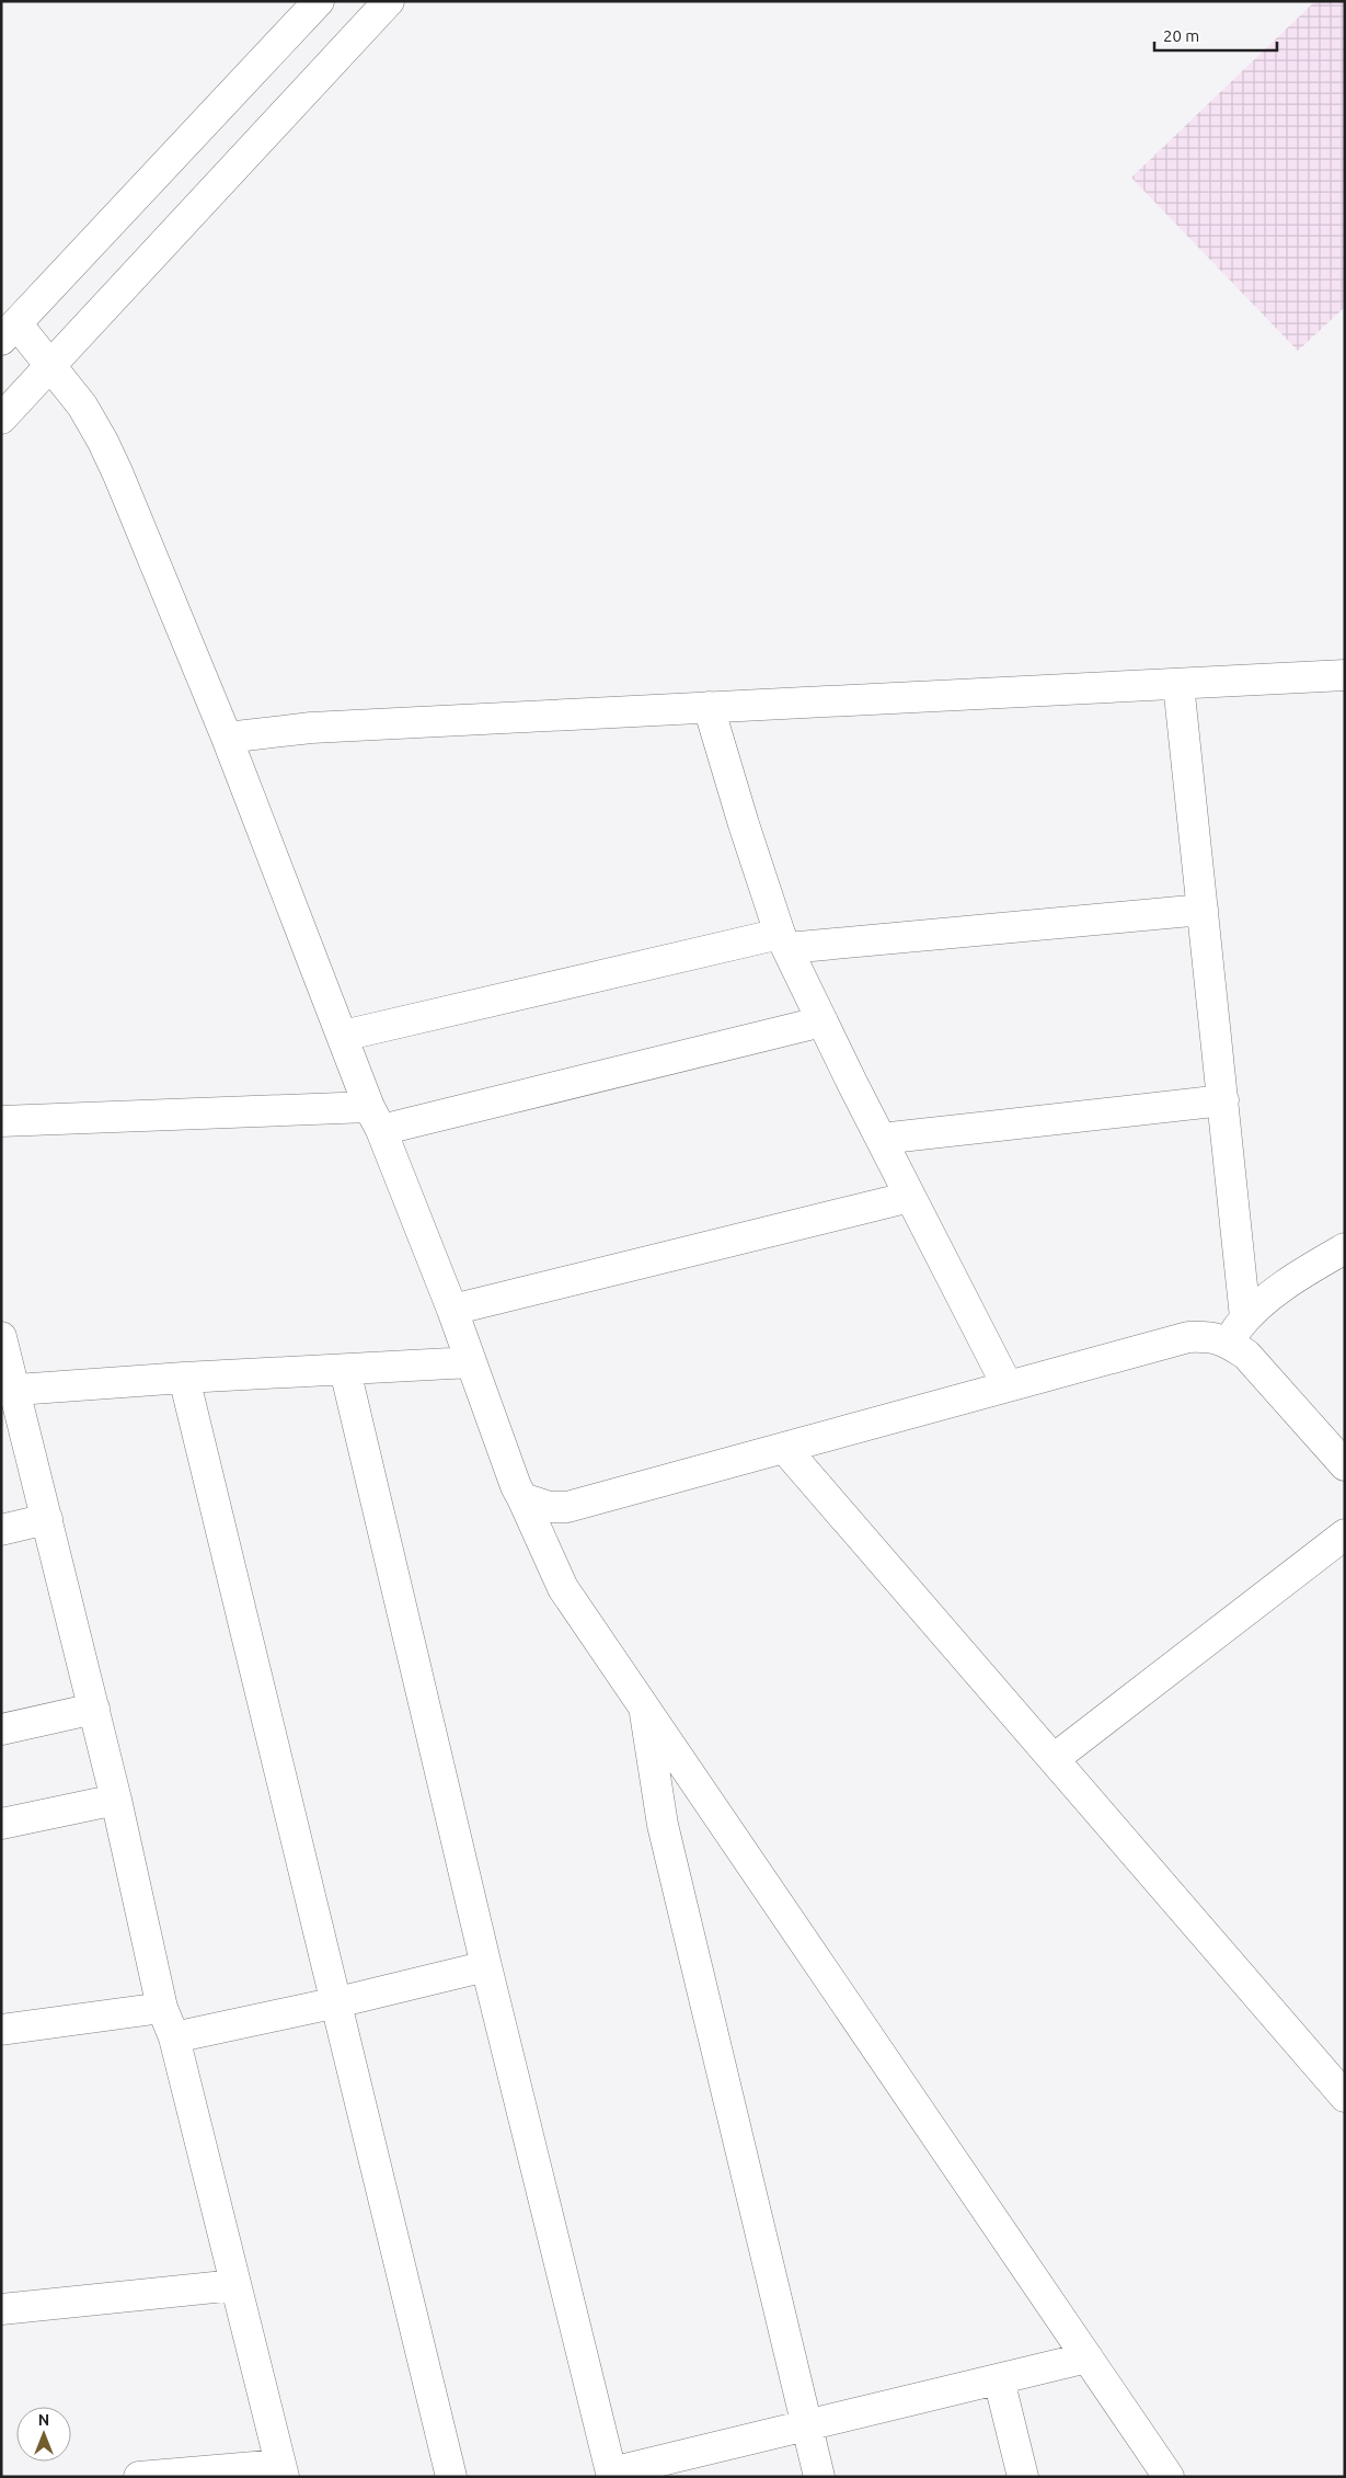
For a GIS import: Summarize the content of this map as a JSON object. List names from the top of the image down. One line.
{"scale_bar":"20 m","north":"top"}
